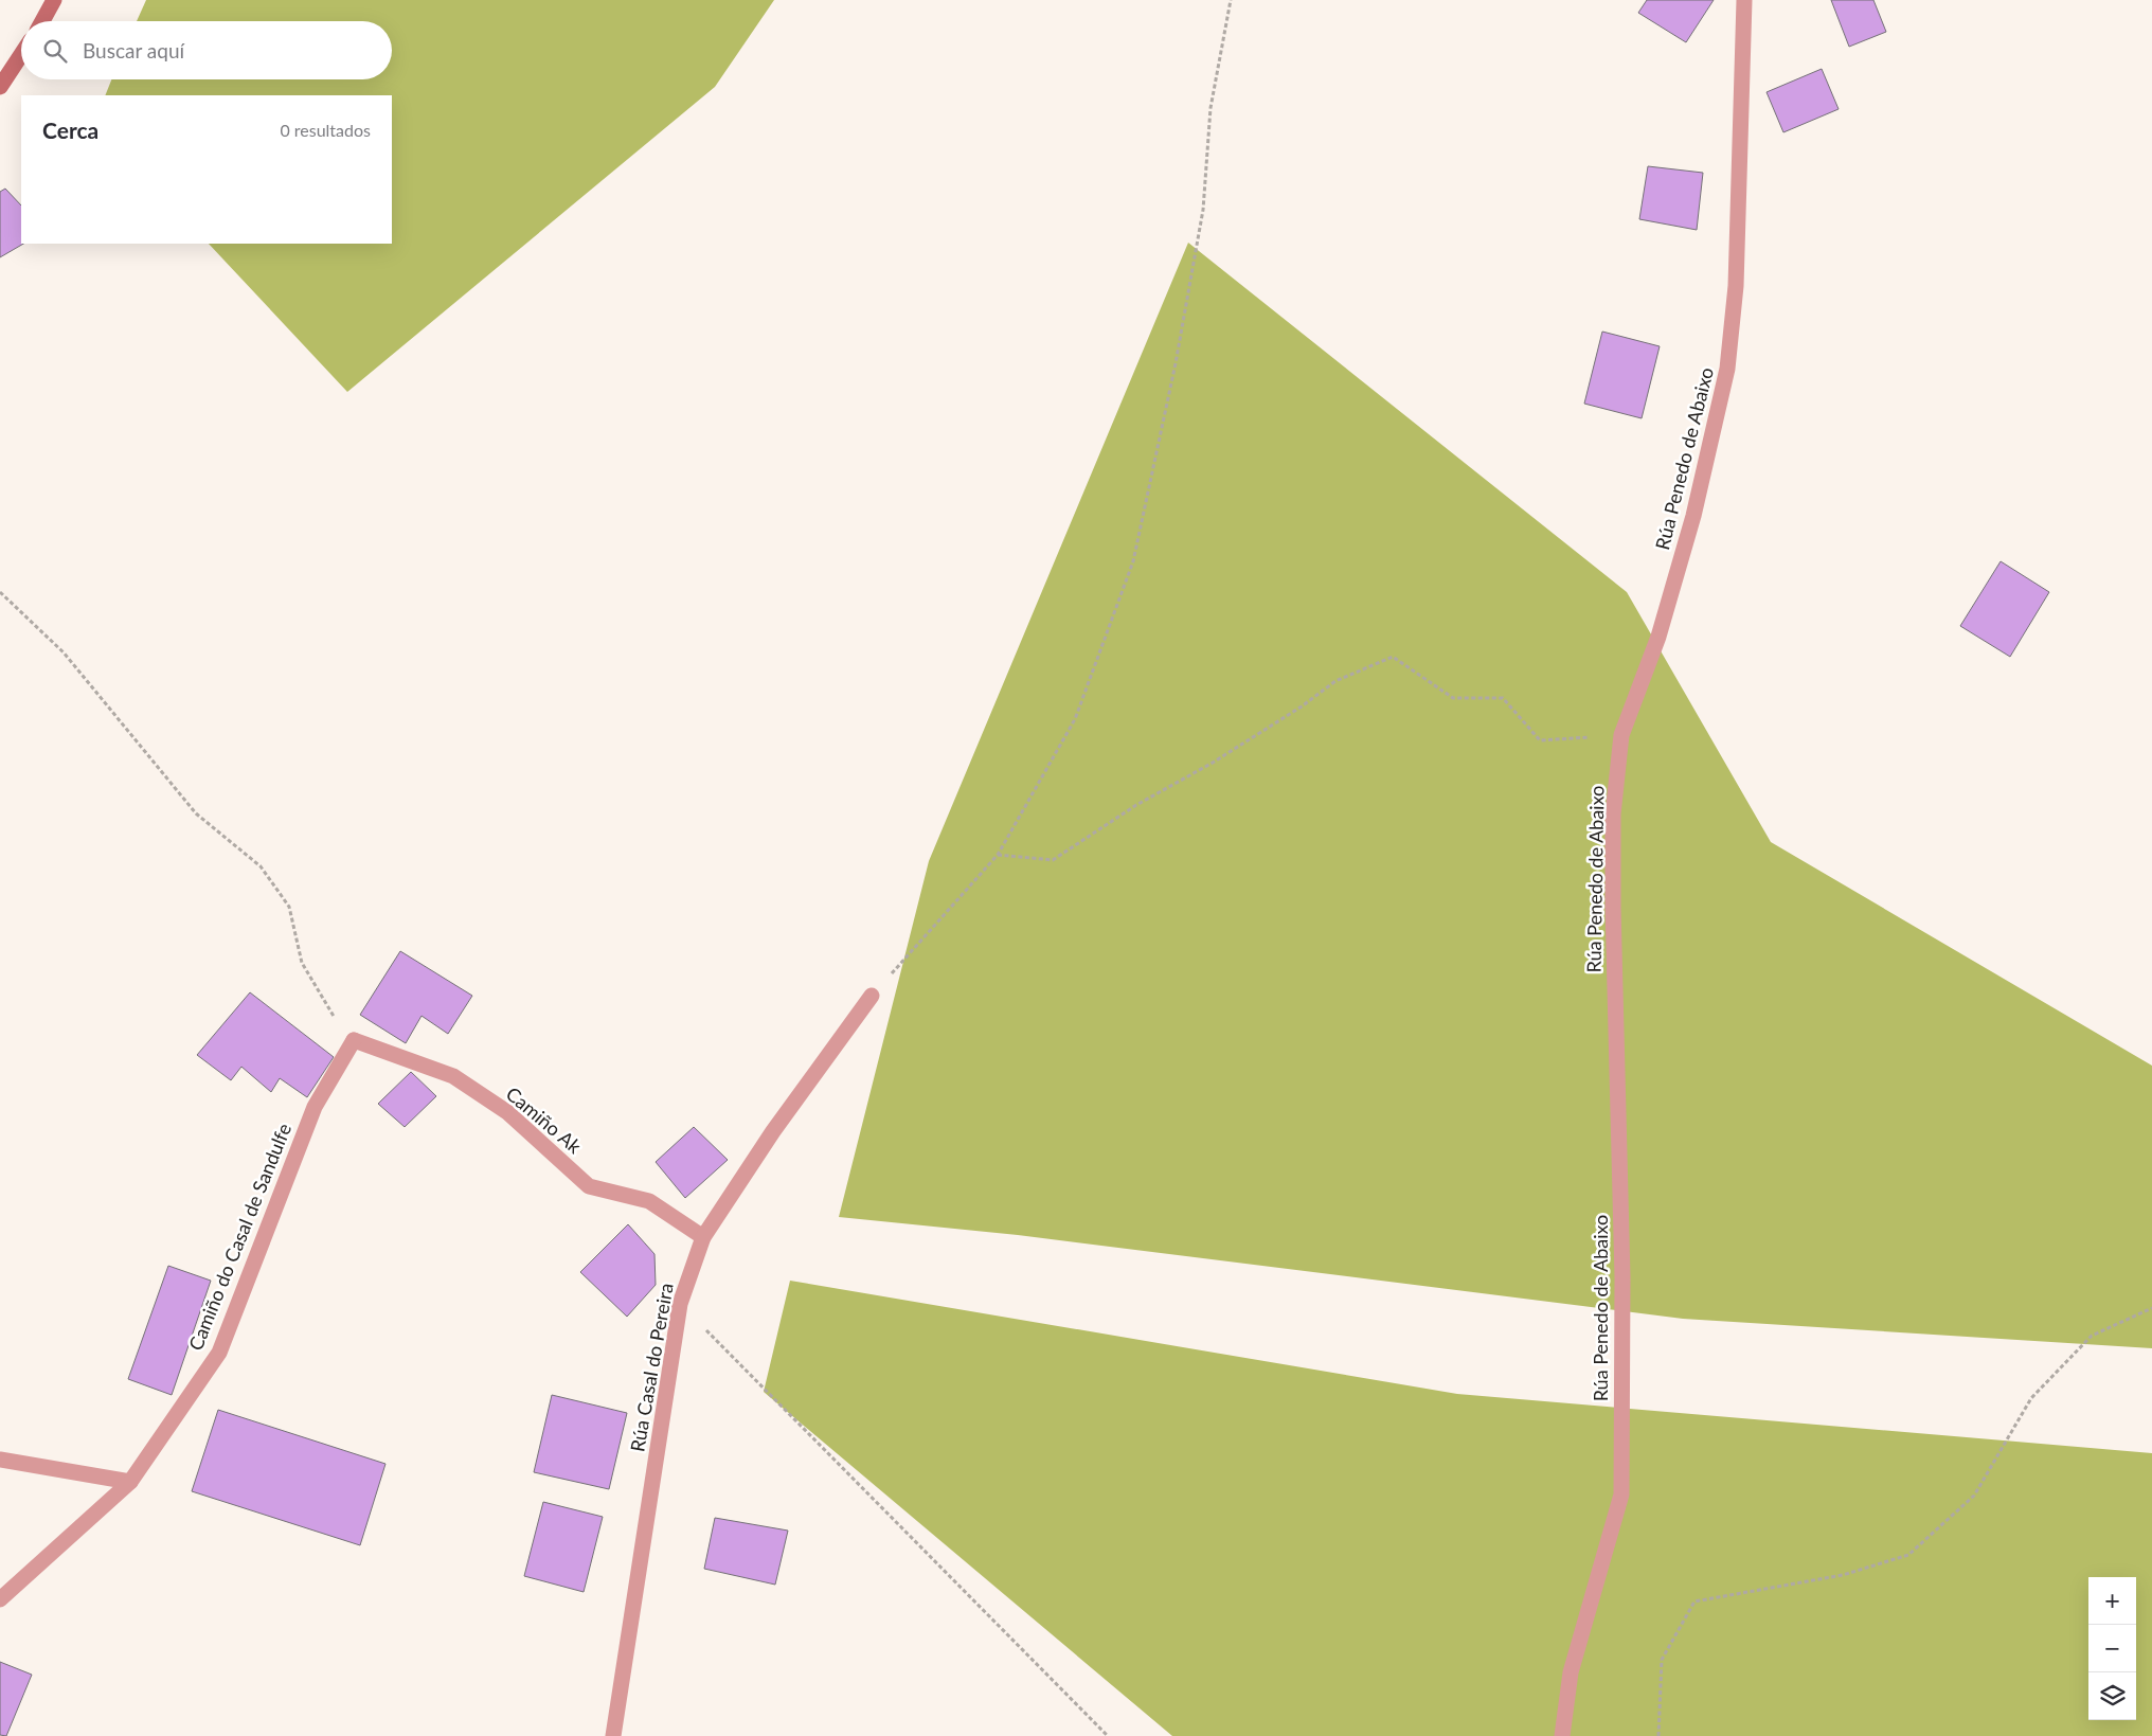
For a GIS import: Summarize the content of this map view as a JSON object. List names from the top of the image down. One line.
{"streets":{"street":["Rúa Penedo de Abaixo","Camiño Ak","Camiño do Casal de Sandulfe","Rúa Casal do Pereira"]},"crossings":[["Camiño Ak","Camiño do Casal de Sandulfe"],["Camiño Ak","Rúa Casal do Pereira"]],"page":{"search":"Buscar aquí","heading":["Cerca","0 resultados"],"map_buttons":["+","−"]}}
